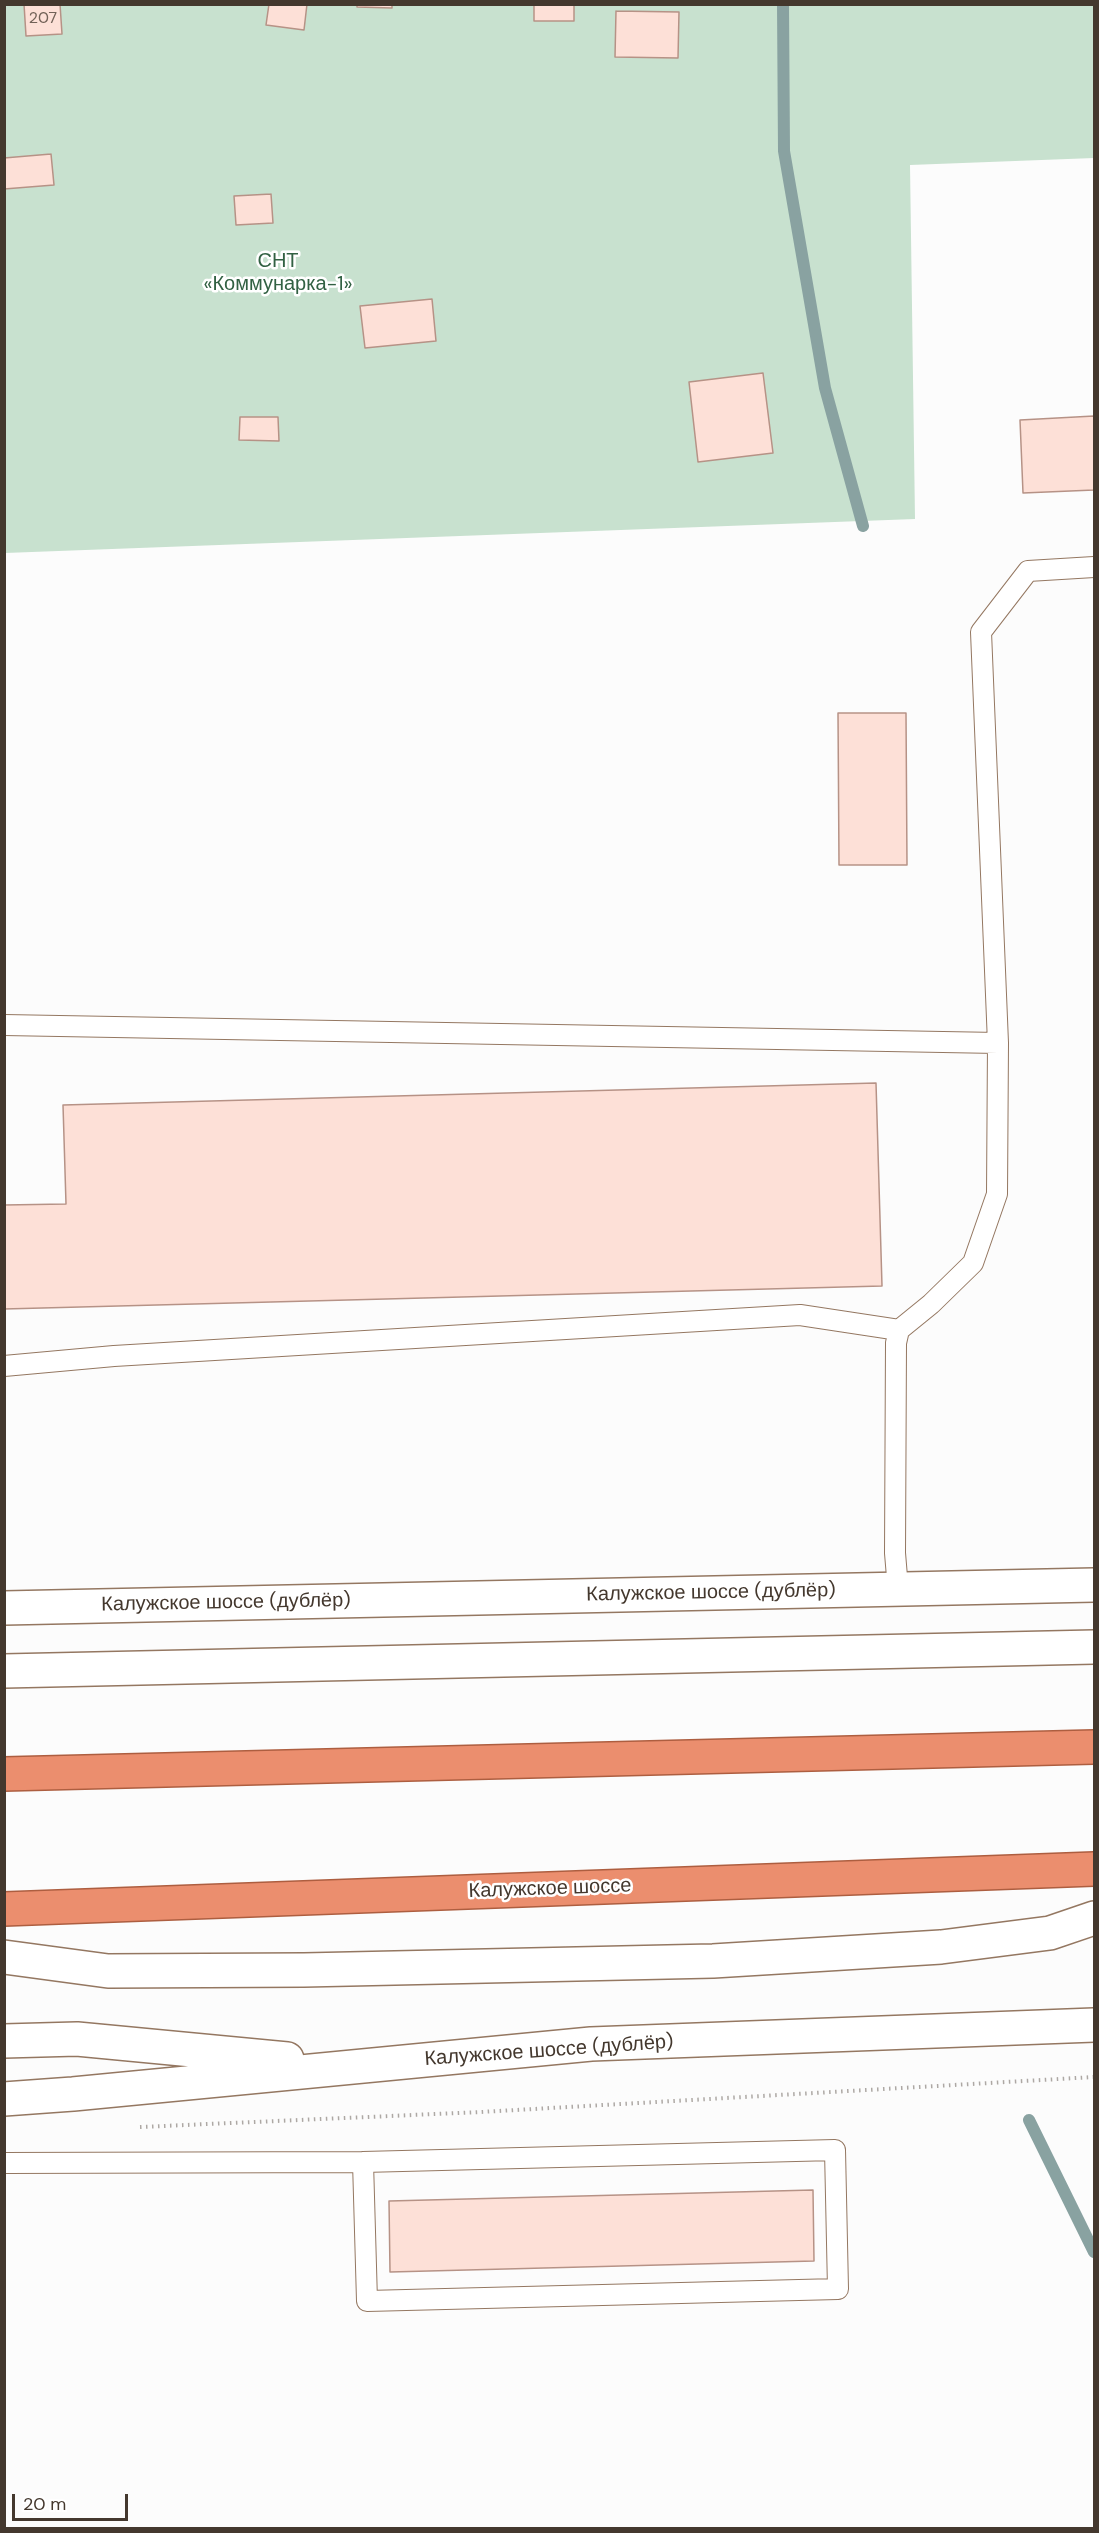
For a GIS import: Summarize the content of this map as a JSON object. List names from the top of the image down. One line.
{"streets":{"highway":["Калужское шоссе"],"main road":["Калужское шоссе (дублёр)"]},"parks":["СНТ «Коммунарка-1»"],"house_numbers":["207"],"scale_bar":"20 m"}
